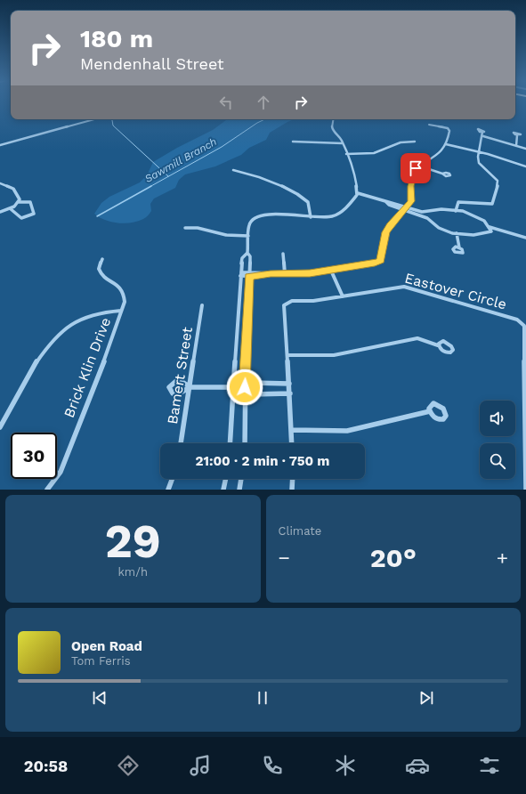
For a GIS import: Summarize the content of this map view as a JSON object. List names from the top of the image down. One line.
{"streets":{"street":["Eastover Circle","Brick Klin Drive","Bamert Street"]},"water":["Sawmill Branch"],"page":{"turn":["180 m","Mendenhall Street"],"limit":"30","trip":"21:00 · 2 min · 750 m","tile":[["29","km/h"],"Climate"],"heat":["−","20°","+"],"song":["Open Road","Tom Ferris"],"tabs":"20:58"}}
